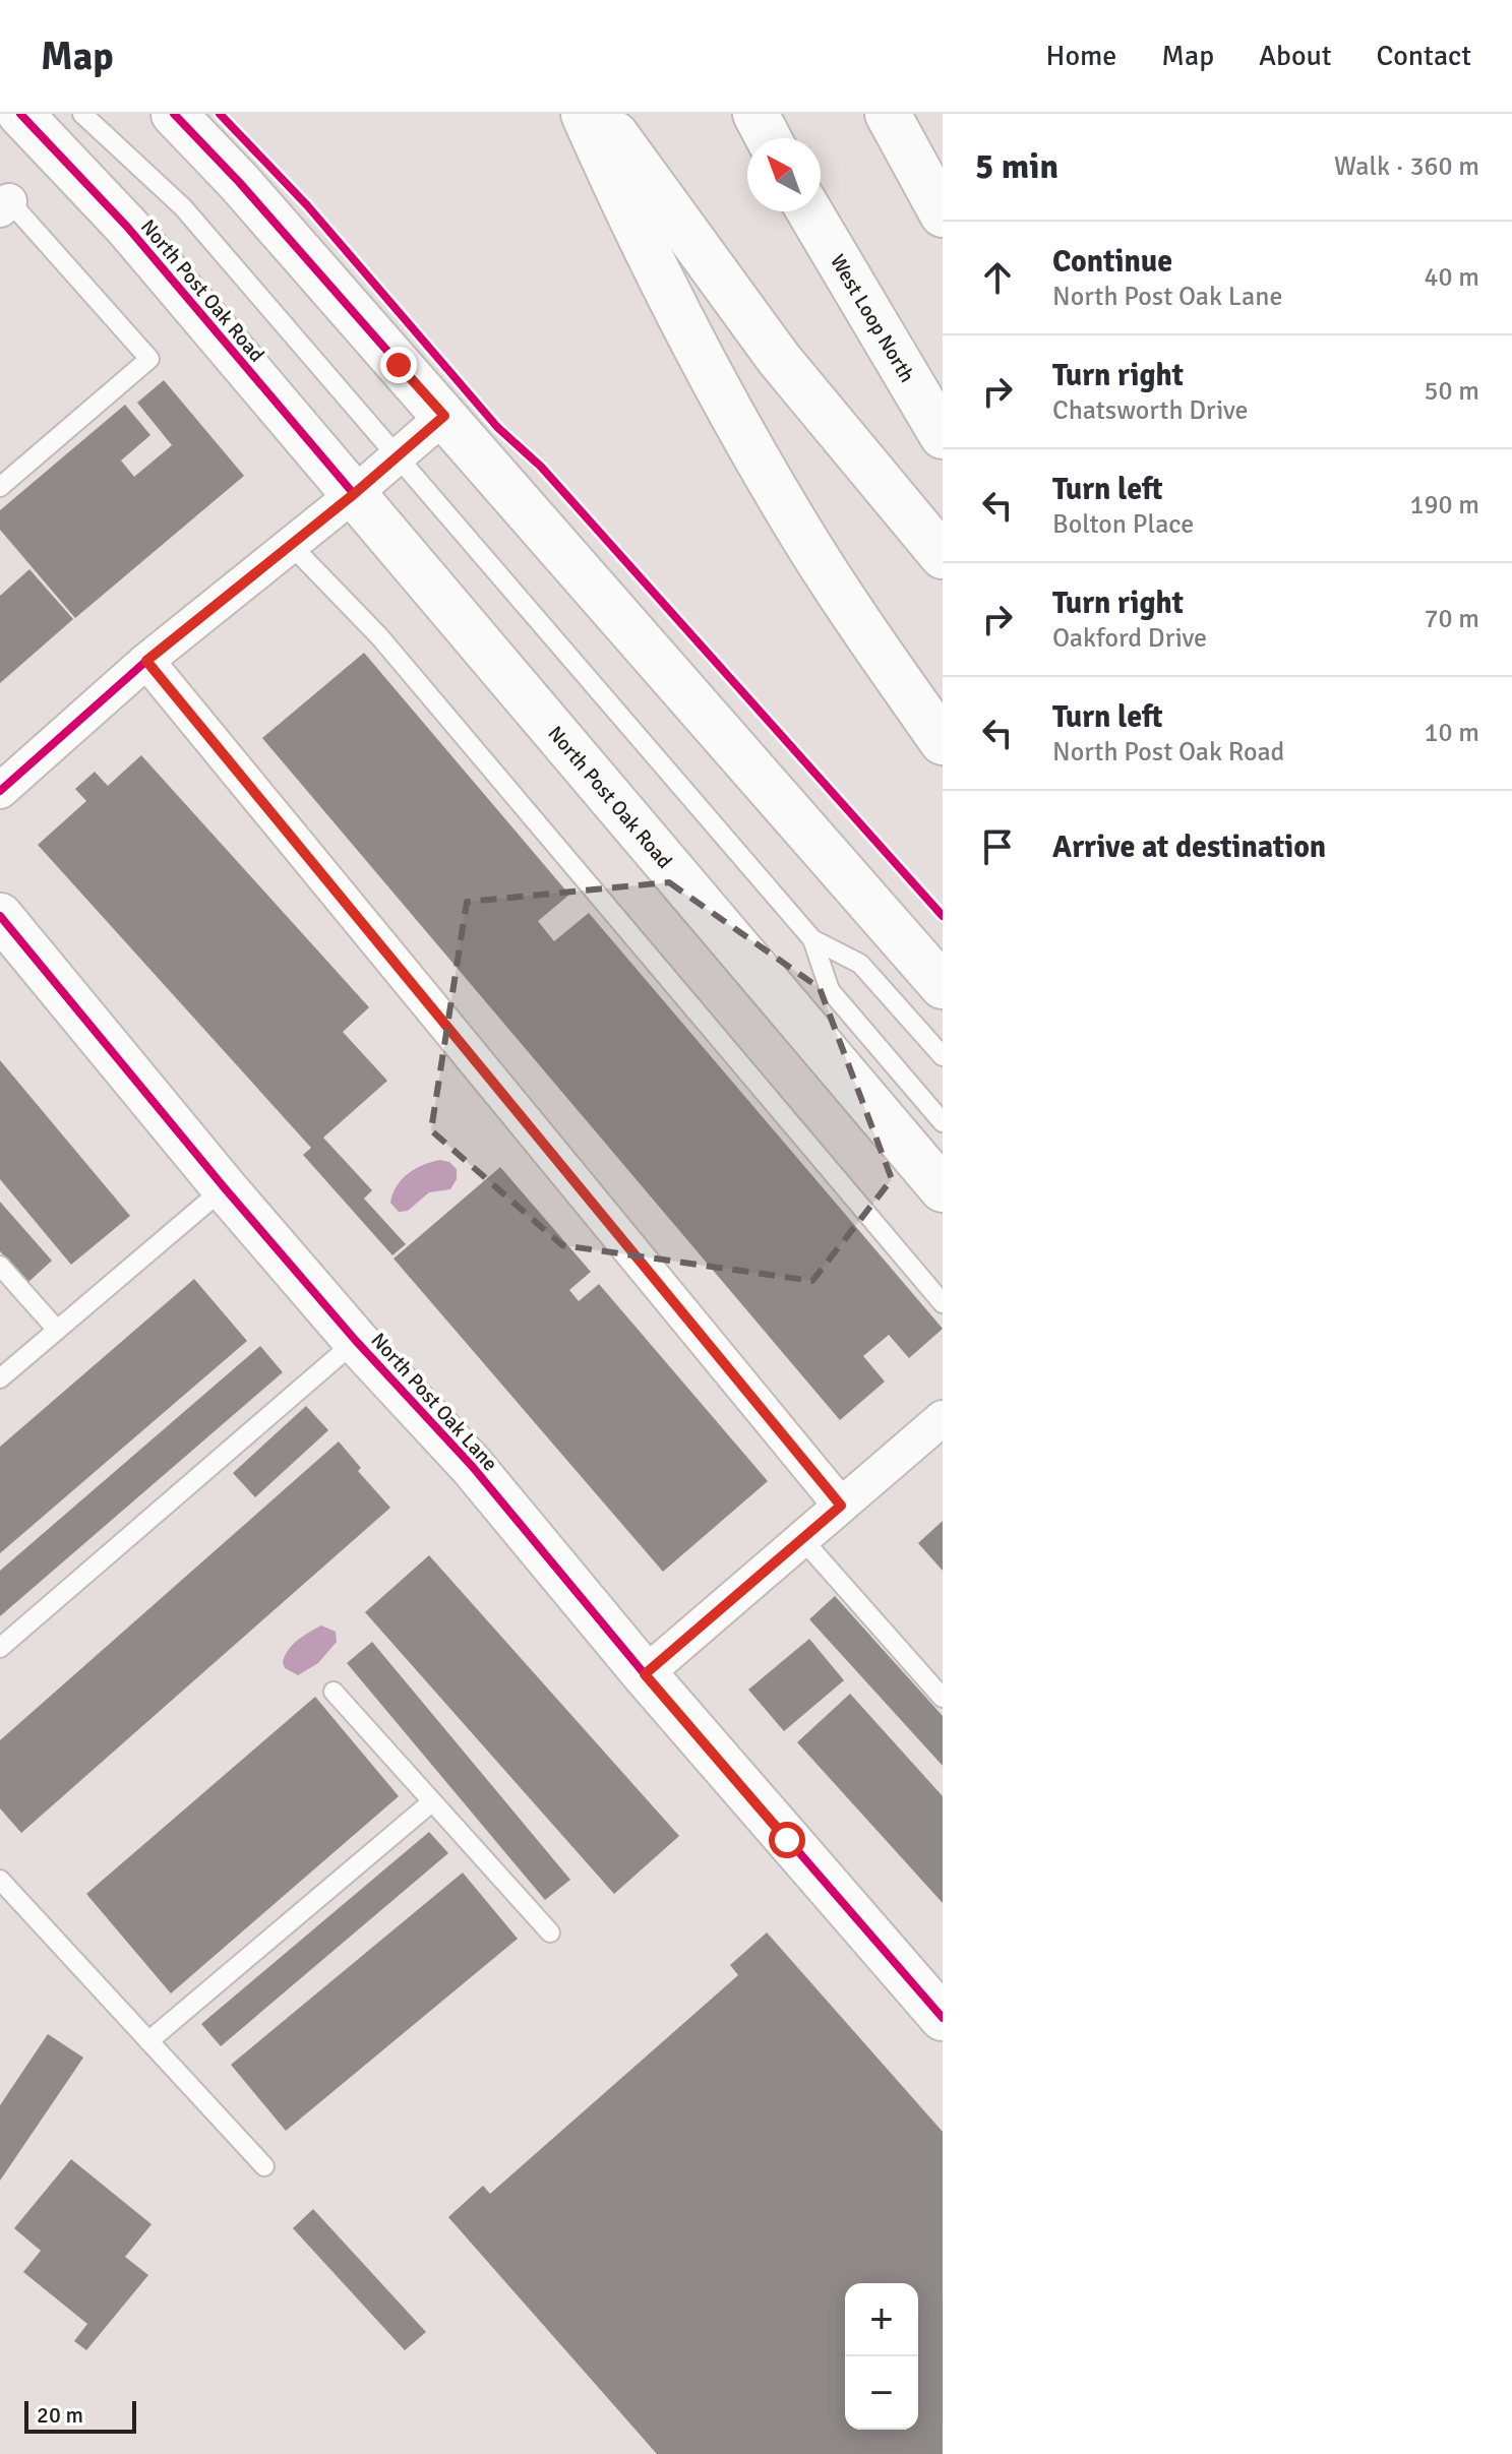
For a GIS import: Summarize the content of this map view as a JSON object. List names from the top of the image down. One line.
{"streets":{"main road":["North Post Oak Road","West Loop North","North Post Oak Lane"]},"scale_bar":"20 m","north":"top left","page":{"header":"Map","nav":["Home","Map","About","Contact"],"heading":["5 min","Walk · 360 m"],"list":[["Continue","North Post Oak Lane","40 m"],["Turn right","Chatsworth Drive","50 m"],["Turn left","Bolton Place","190 m"],["Turn right","Oakford Drive","70 m"],["Turn left","North Post Oak Road","10 m"],"Arrive at destination"],"map_buttons":["+","−"],"scale":"20 m"}}
